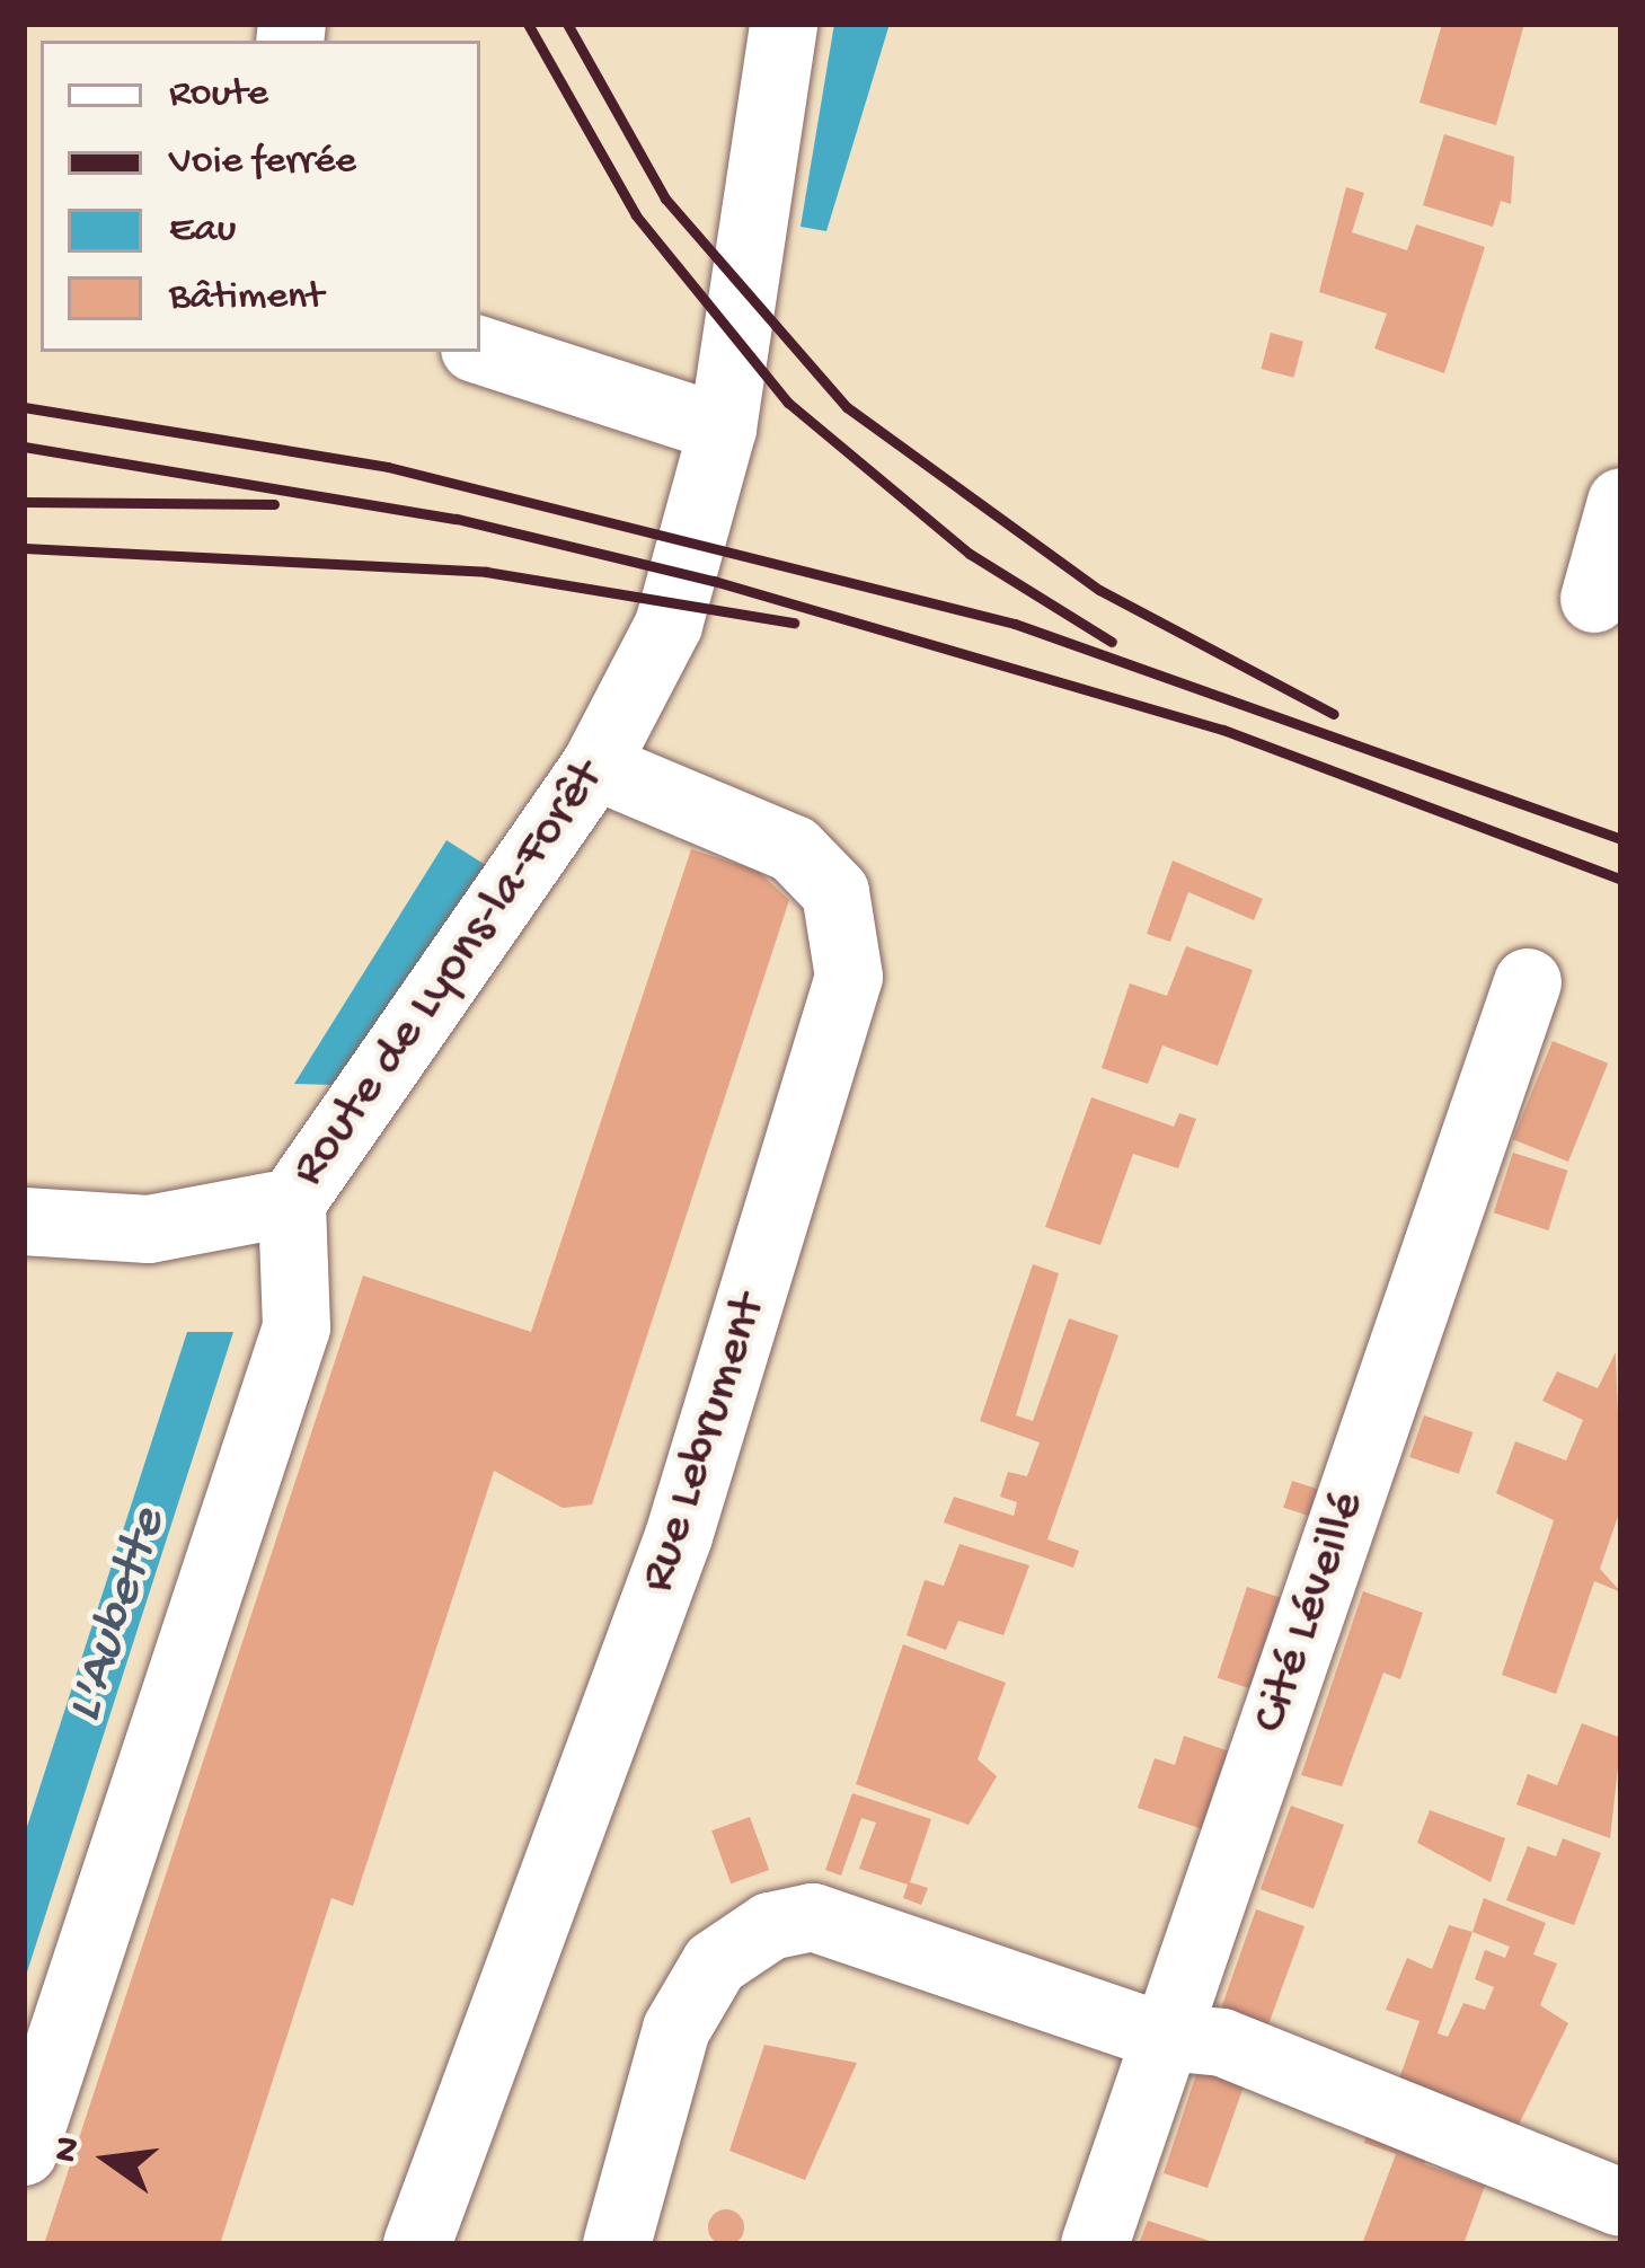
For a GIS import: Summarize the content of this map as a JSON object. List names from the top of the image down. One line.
{"streets":{"street":["Route de Lyons-la-Forêt","Rue Lebrument","Cité Léveillé"]},"crossings":[["Route de Lyons-la-Forêt","Rue Lebrument"]],"water":["L'Aubette"],"legend":["Route","Voie ferrée","Eau","Bâtiment"],"north":"left"}
